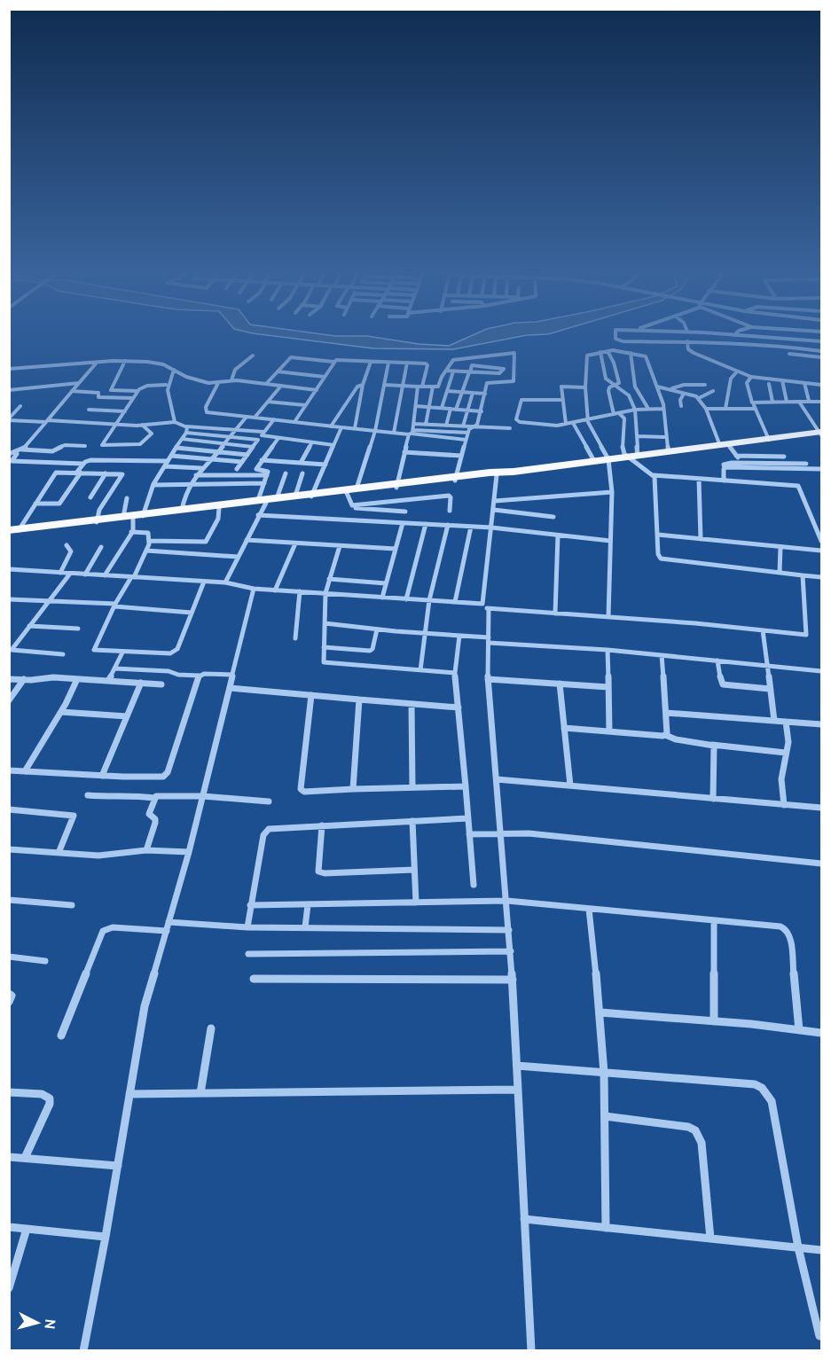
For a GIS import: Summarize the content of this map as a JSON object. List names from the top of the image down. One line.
{"north":"right"}
